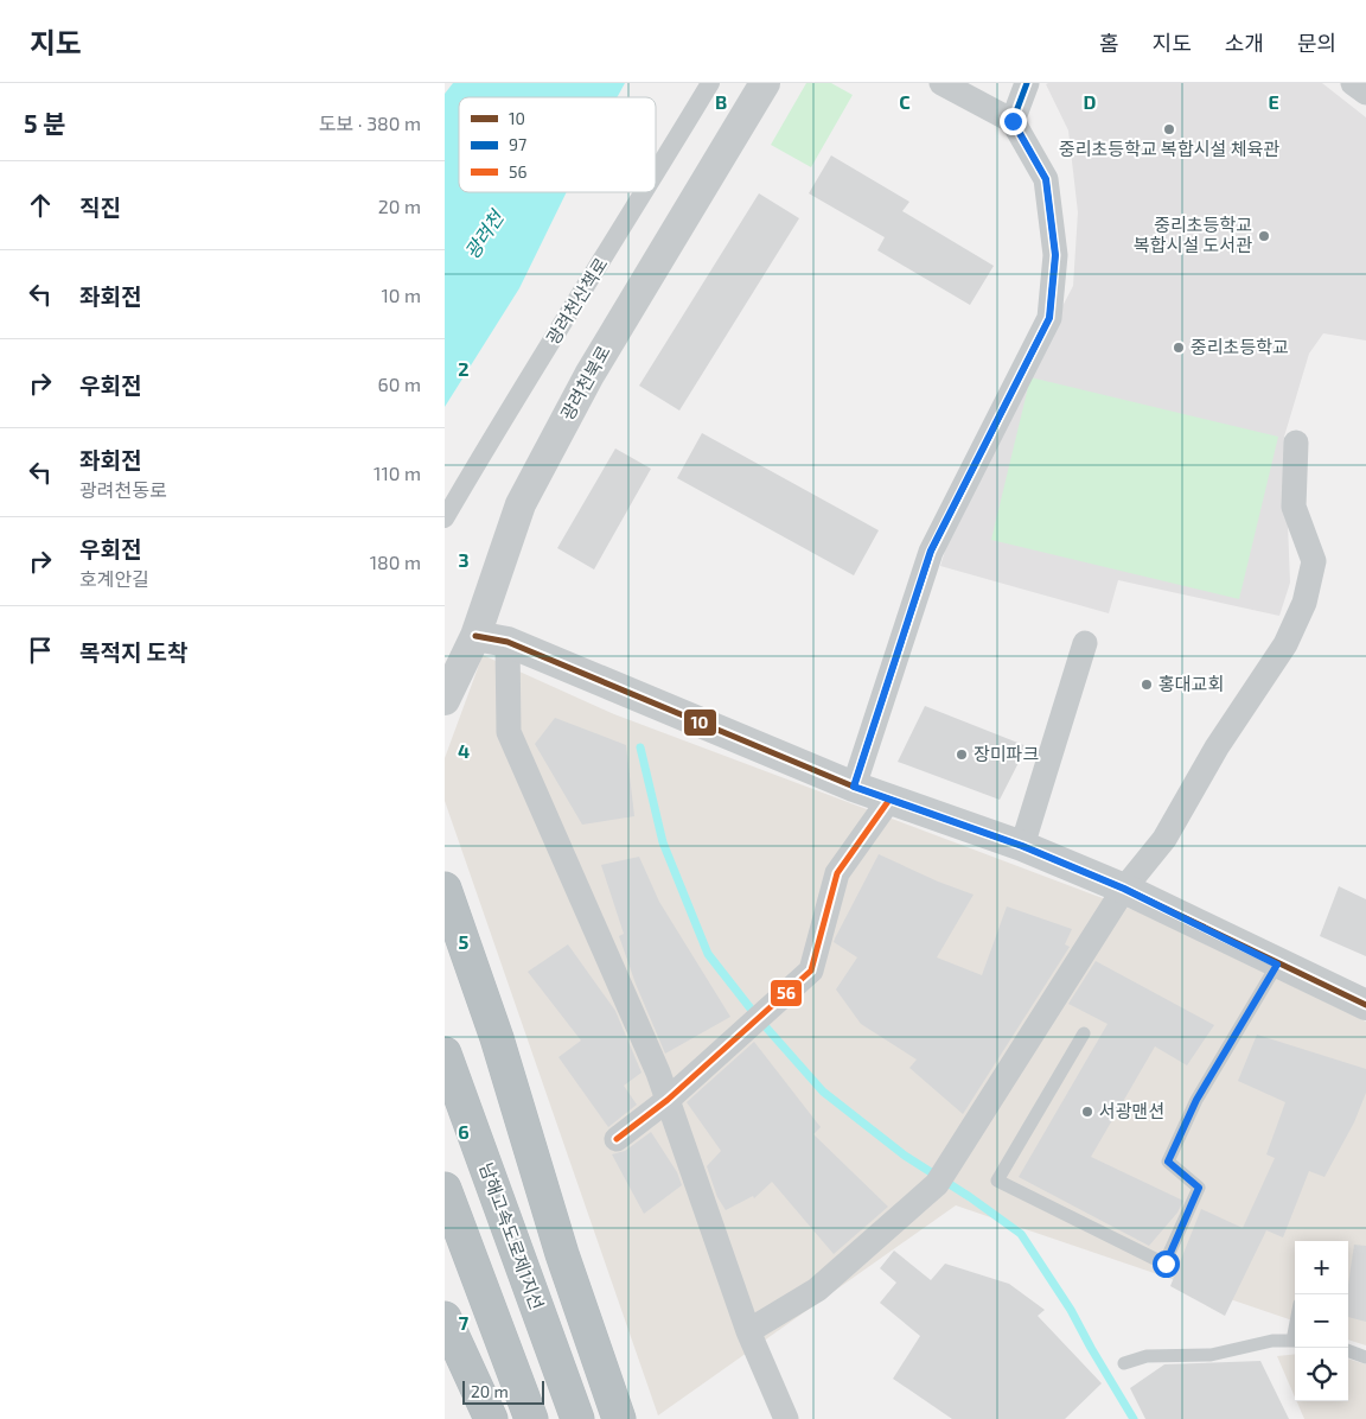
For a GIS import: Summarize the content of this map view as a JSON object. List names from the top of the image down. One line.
{"streets":{"highway":["남해고속도로제1지선"],"street":["광려천산책로","광려천북로"]},"water":["광려천"],"places":["중리초등학교 복합시설 체육관","중리초등학교 복합시설 도서관","중리초등학교","홍대교회","장미파크","서광맨션"],"lines":["transit line 97","transit line 10","transit line 56"],"legend":["10","97","56"],"scale_bar":"20 m","page":{"header":"지도","nav":["홈","지도","소개","문의"],"heading":["5 분","도보 · 380 m"],"list":[["직진","20 m"],["좌회전","10 m"],["우회전","60 m"],["좌회전","광려천동로","110 m"],["우회전","호계안길","180 m"],"목적지 도착"],"map_buttons":["+","−"],"scale":"20 m"},"grid":{"columns":["B","C","D","E"],"rows":["2","3","4","5","6","7"]}}
